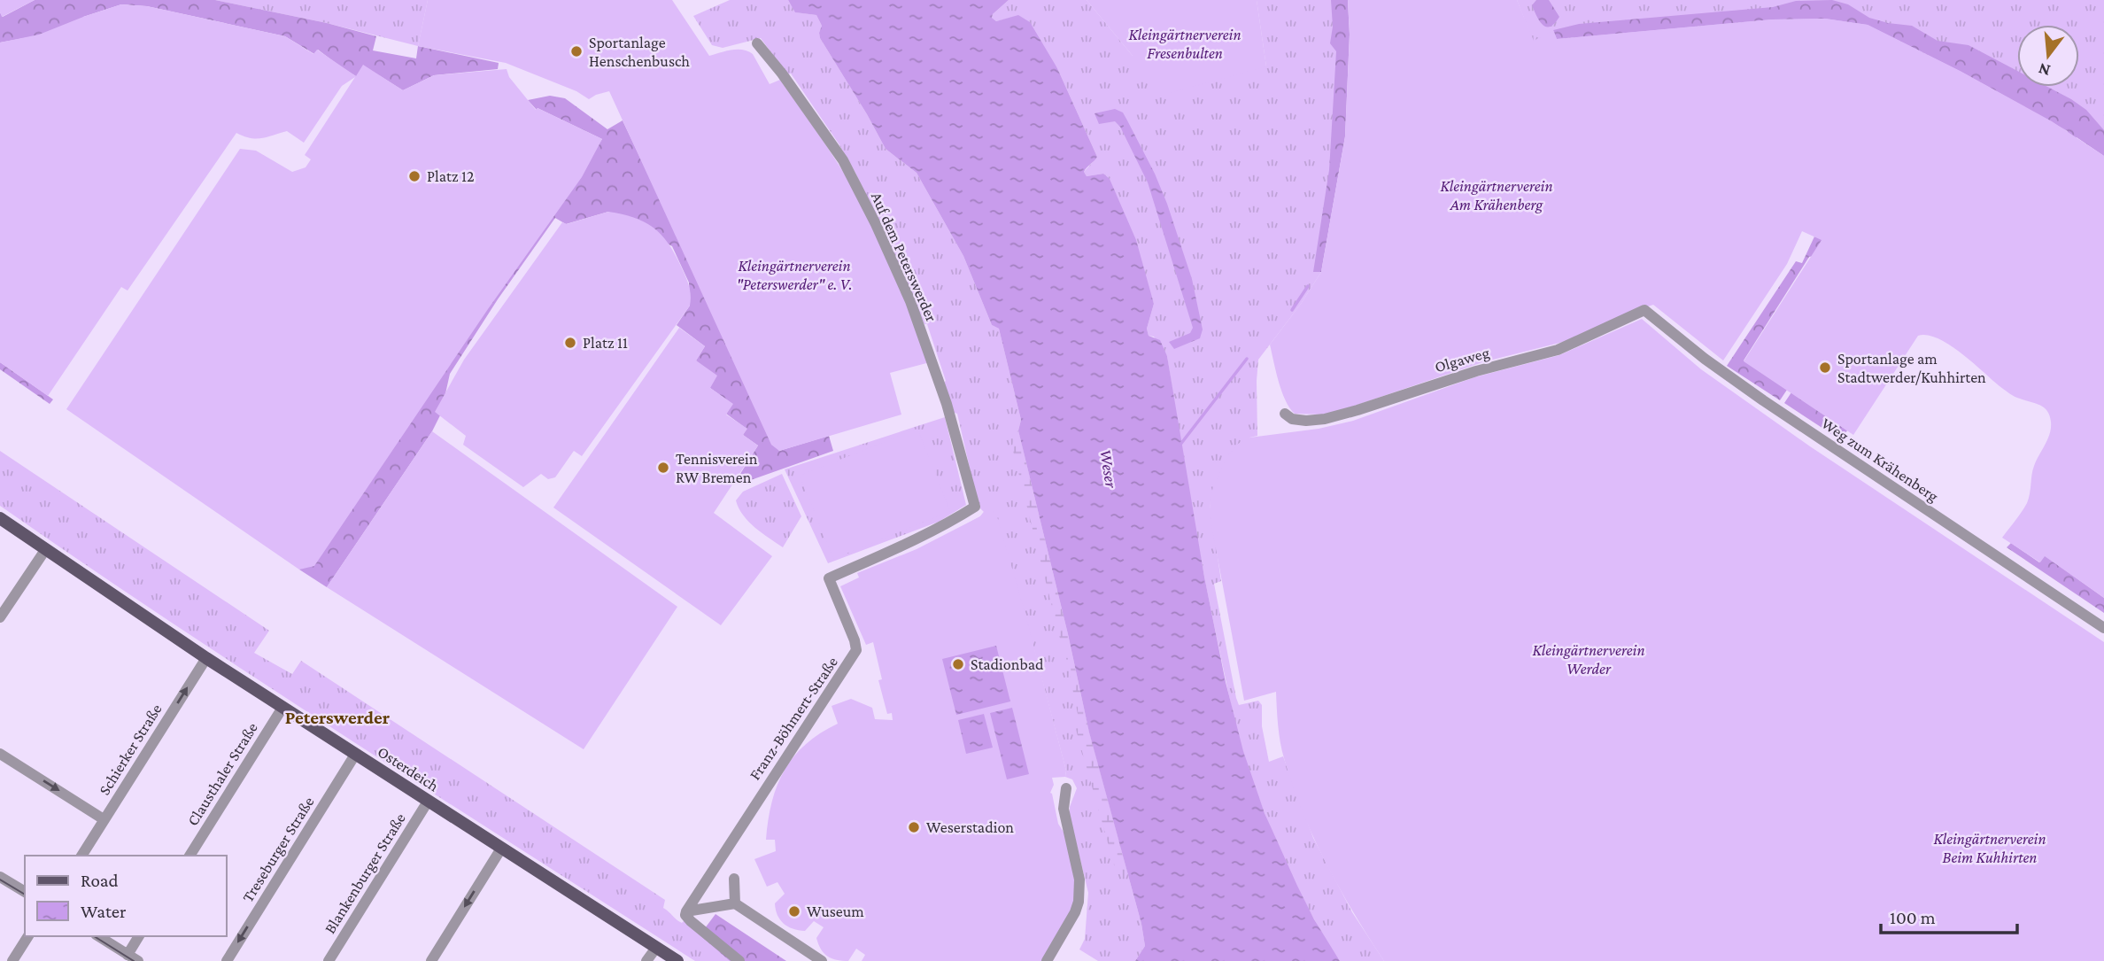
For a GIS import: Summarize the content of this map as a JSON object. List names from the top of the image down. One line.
{"streets":{"main road":["Osterdeich"],"street":["Auf dem Peterswerder","Olgaweg","Weg zum Krähenberg","Franz-Böhmert-Straße","Schierker Straße","Clausthaler Straße","Treseburger Straße","Blankenburger Straße"]},"crossings":[["Auf dem Peterswerder","Franz-Böhmert-Straße"],["Olgaweg","Weg zum Krähenberg"],["Schierker Straße","Osterdeich"],["Osterdeich","Clausthaler Straße"],["Osterdeich","Treseburger Straße"],["Osterdeich","Blankenburger Straße"]],"one_way":["Schierker Straße","Treseburger Straße"],"districts":["Peterswerder"],"water":["Weser"],"parks":["Kleingärtnerverein Fresenbulten","Kleingärtnerverein Am Krähenberg","Kleingärtnerverein \"Peterswerder\" e. V.","Kleingärtnerverein Werder","Kleingärtnerverein Beim Kuhhirten"],"places":["Sportanlage Henschenbusch","Platz 12","Platz 11","Sportanlage am Stadtwerder/Kuhhirten","Tennisverein RW Bremen","Stadionbad","Weserstadion","Wuseum"],"legend":["Road","Water"],"scale_bar":"100 m","north":"bottom"}
